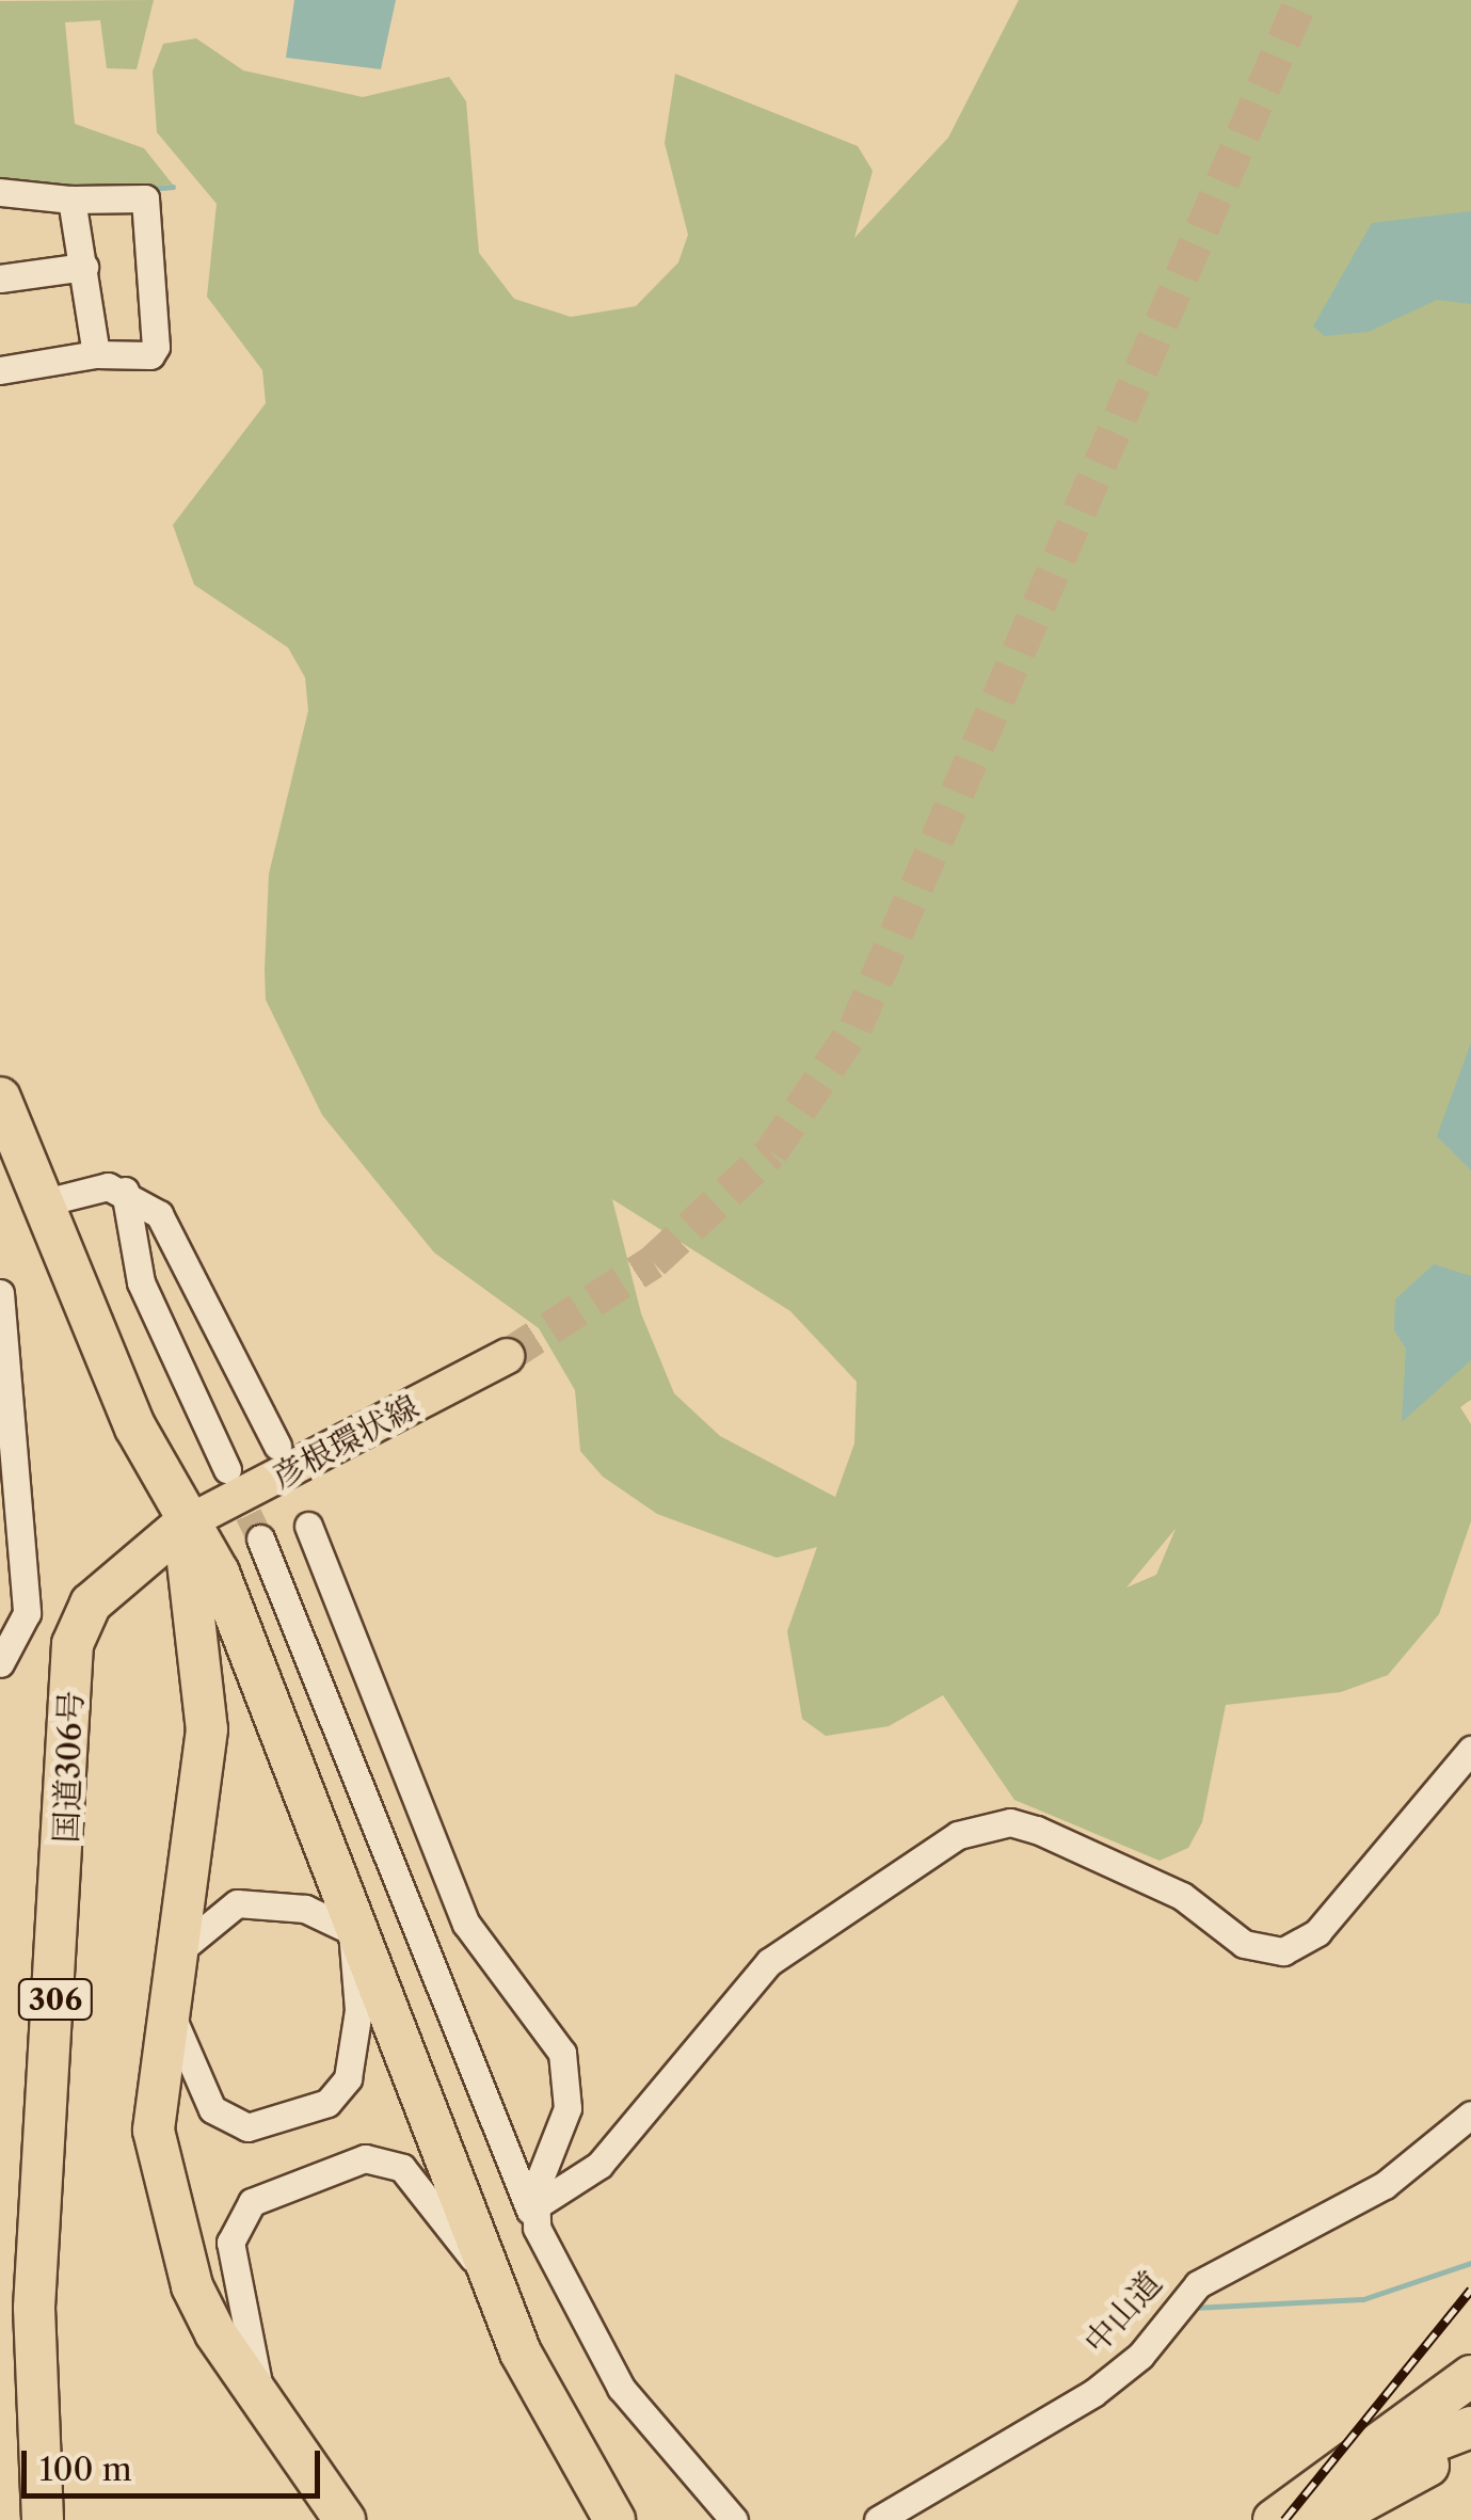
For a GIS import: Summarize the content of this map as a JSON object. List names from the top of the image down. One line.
{"streets":{"highway":["国道306号","306"],"main road":["彦根環状線"],"street":["中山道"]},"crossings":[["彦根環状線","国道306号"]],"scale_bar":"100 m"}
